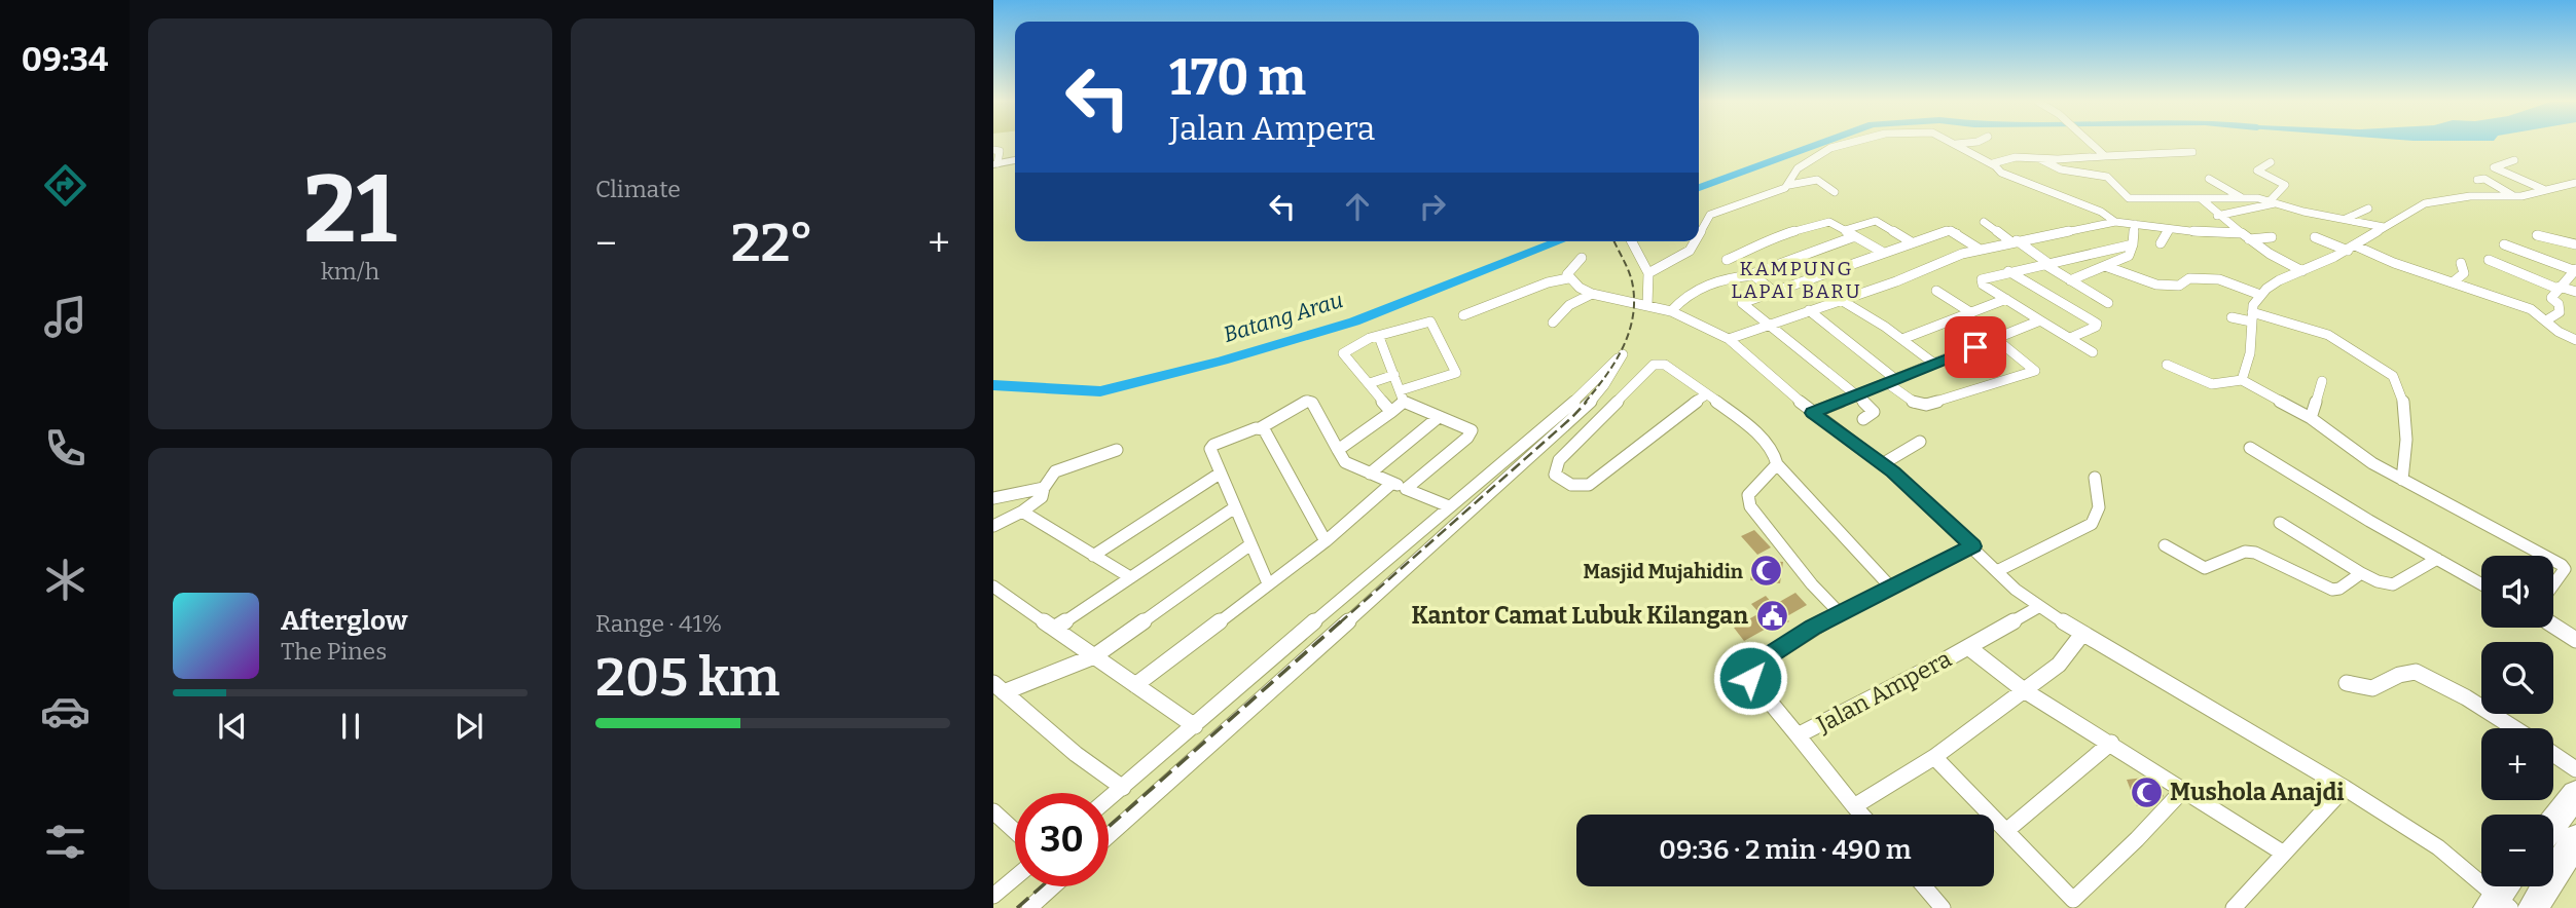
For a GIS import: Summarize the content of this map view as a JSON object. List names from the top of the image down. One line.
{"streets":{"street":["Jalan Ampera"]},"districts":["KAMPUNG LAPAI BARU"],"water":["Batang Arau"],"places":{"mosque":["Masjid Mujahidin","Mushola Anajdi"],"public building":["Kantor Camat Lubuk Kilangan"]},"page":{"tabs":"09:34","tile":[["21","km/h"],"Climate",["Range · 41%","205 km"]],"turn":["170 m","Jalan Ampera"],"heat":["−","22°","+"],"map_buttons":["+","−"],"song":["Afterglow","The Pines"],"limit":"30","trip":"09:36 · 2 min · 490 m"}}
